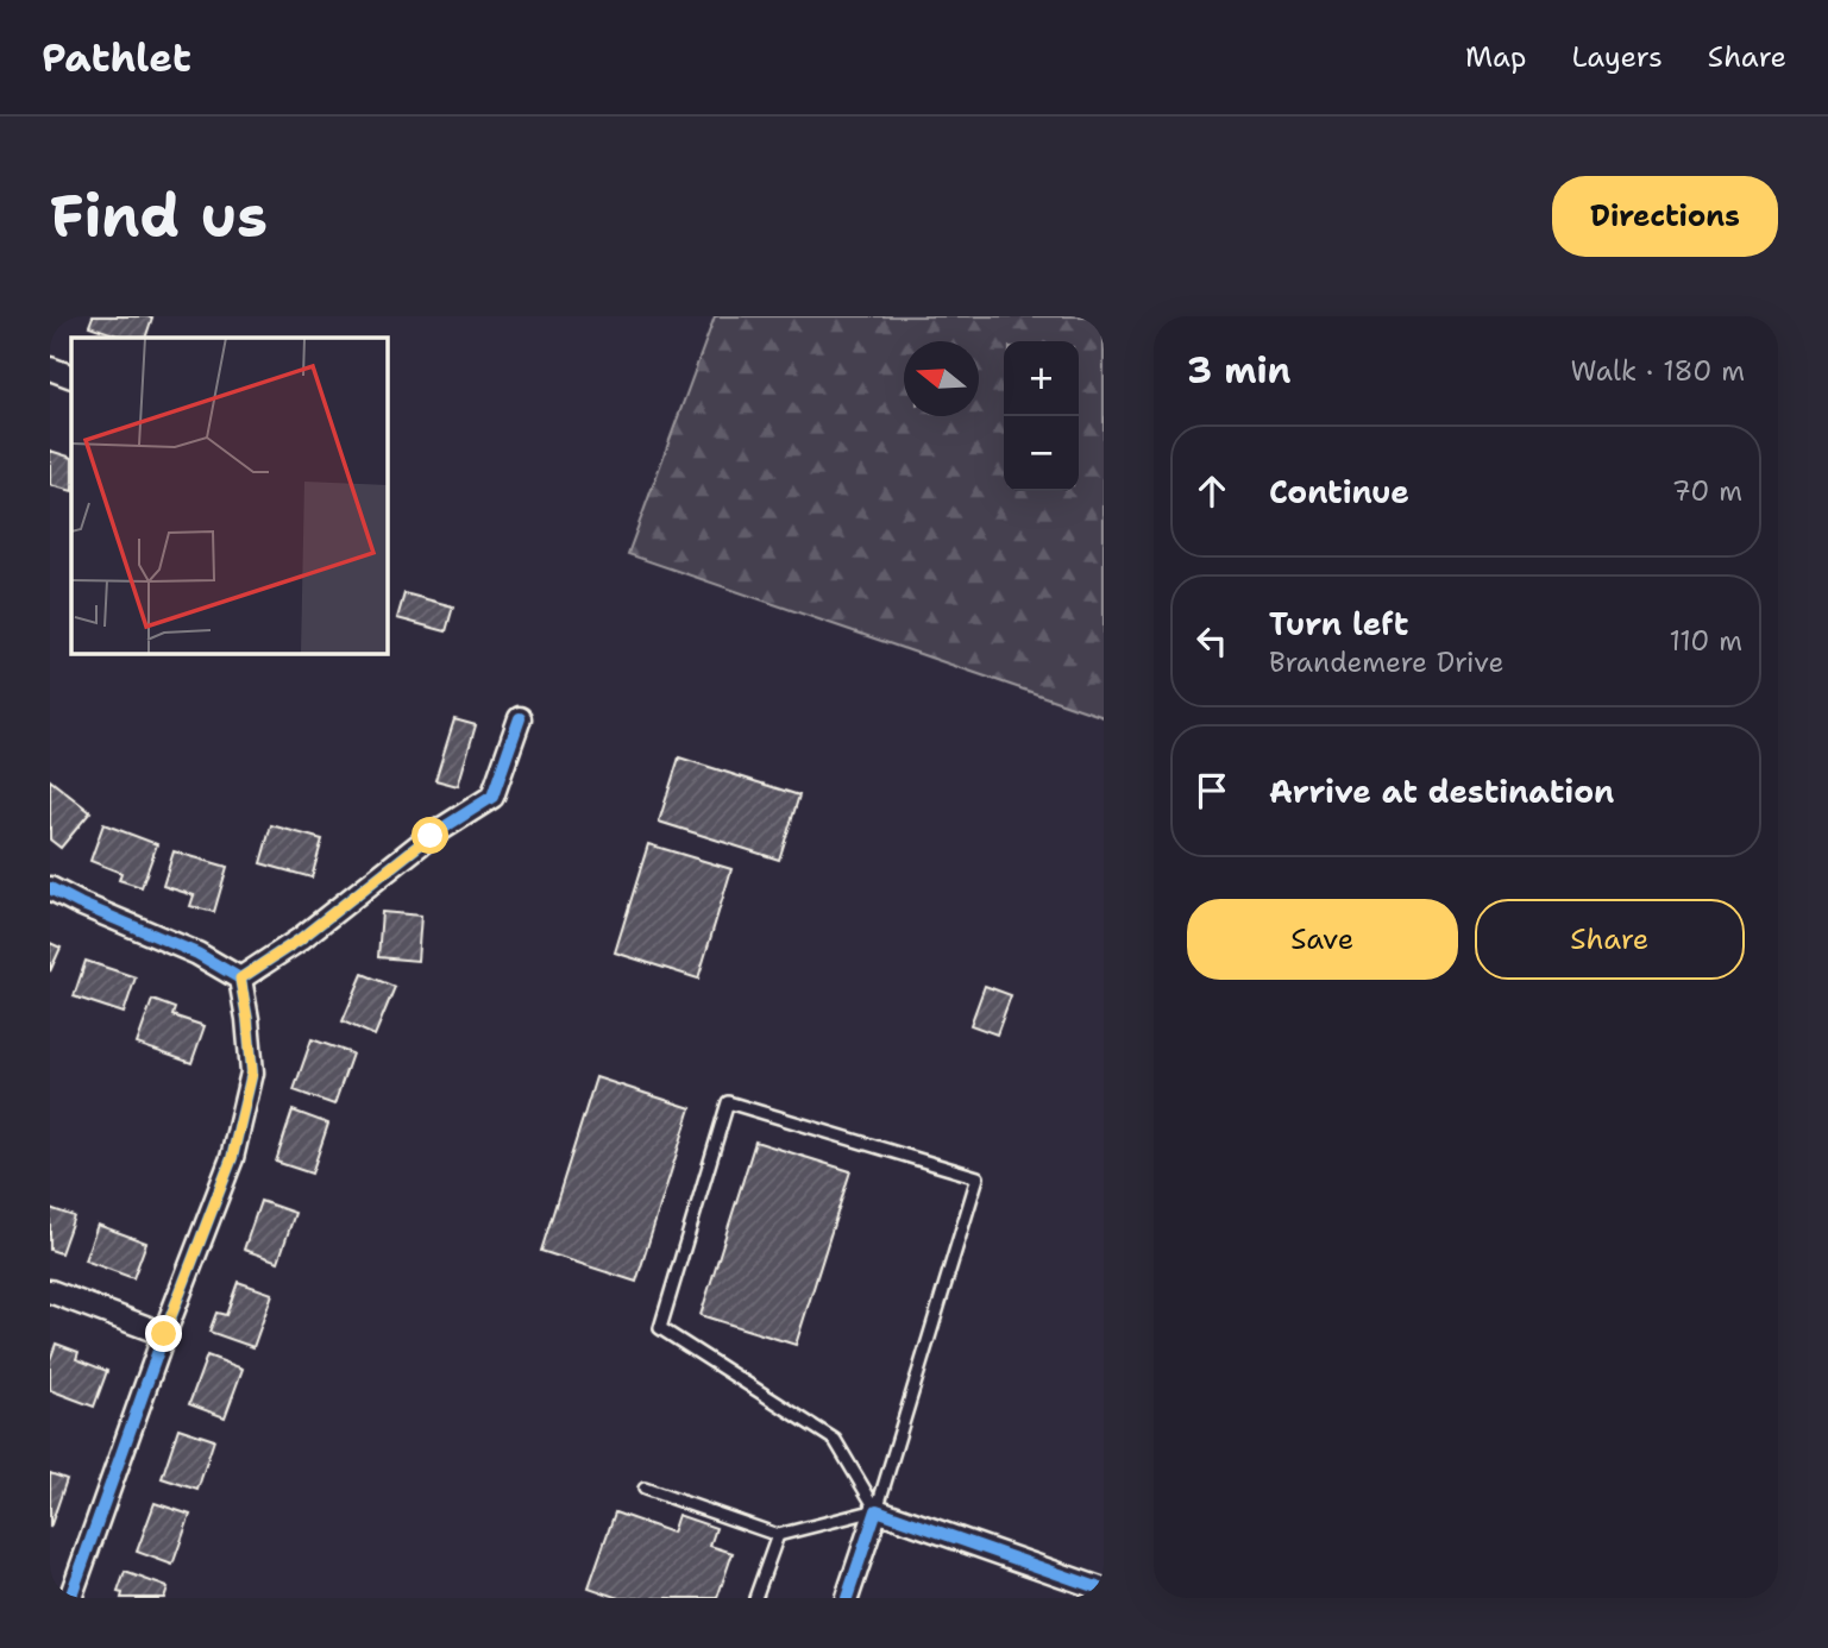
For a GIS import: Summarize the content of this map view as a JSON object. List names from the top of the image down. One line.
{"north":"left","page":{"header":"Pathlet","nav":["Map","Layers","Share"],"buttons":["Directions",["Save","Share"]],"title":"Find us","heading":["3 min","Walk · 180 m"],"map_buttons":["+","−"],"list":[["Continue","70 m"],["Turn left","Brandemere Drive","110 m"],"Arrive at destination"]}}
